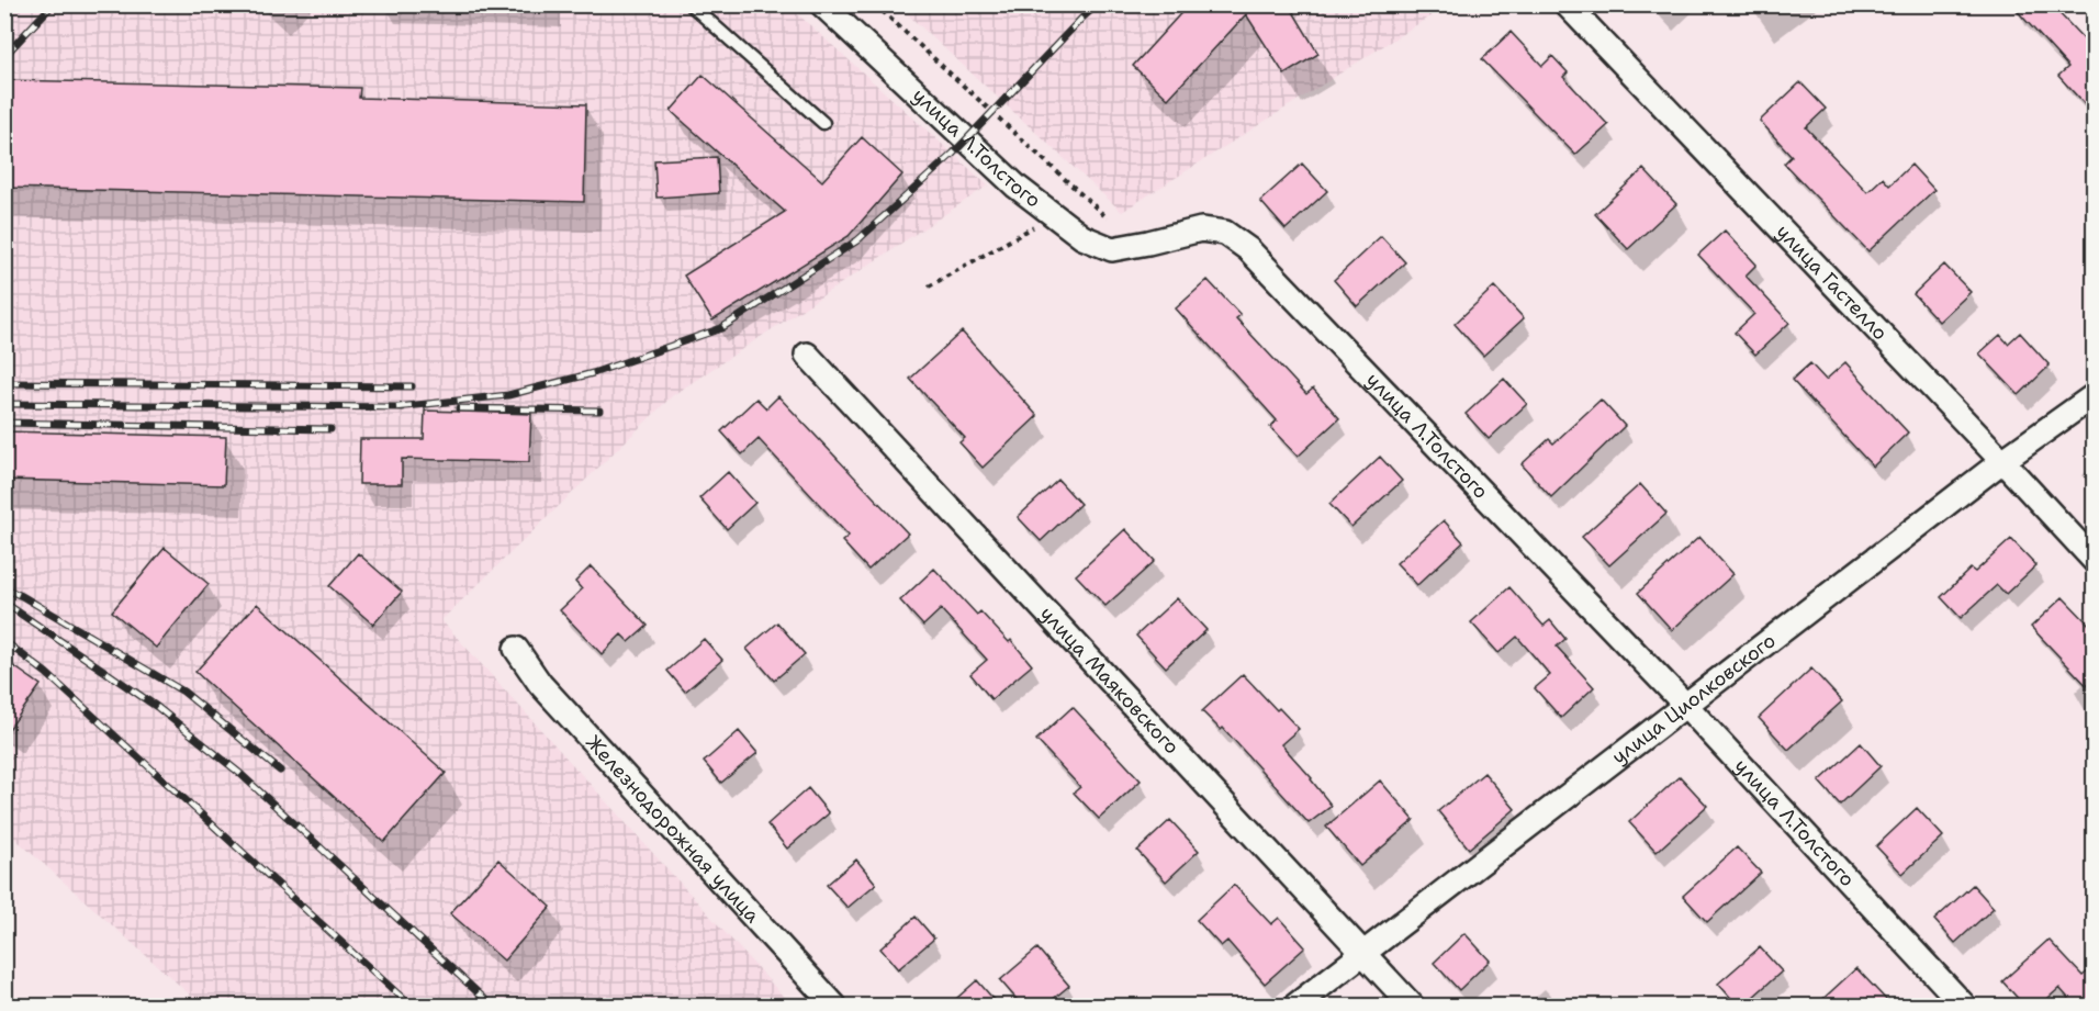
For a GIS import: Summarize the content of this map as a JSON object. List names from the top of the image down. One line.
{"streets":{"street":["улица Л.Толстого","улица Гастелло","улица Маяковского","улица Циолковского","Железнодорожная улица"]},"crossings":[["улица Л.Толстого","улица Циолковского"],["улица Гастелло","улица Циолковского"],["улица Маяковского","улица Циолковского"]]}
